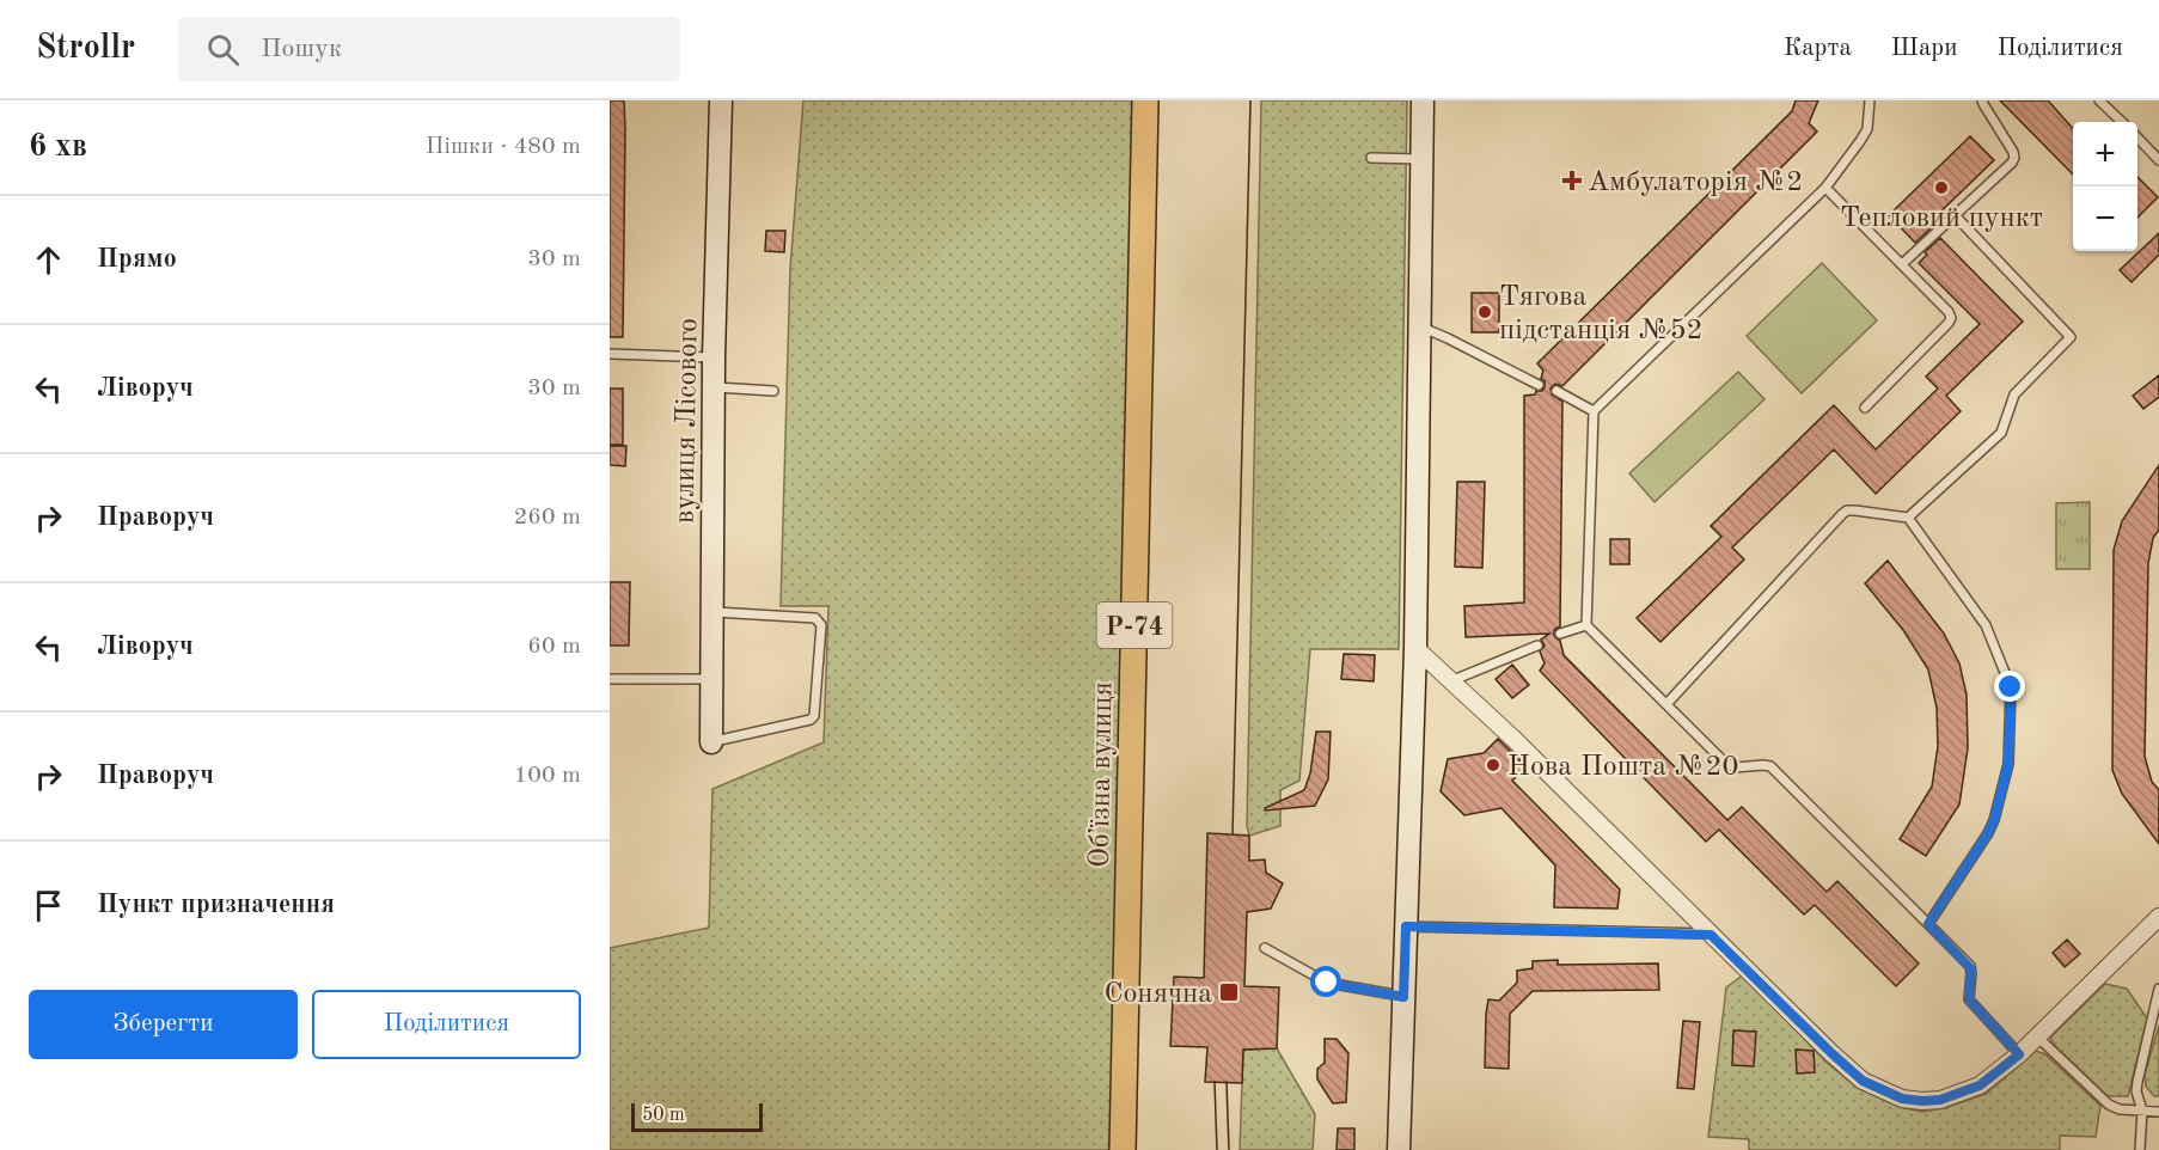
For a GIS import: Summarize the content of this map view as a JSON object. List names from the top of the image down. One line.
{"streets":{"main road":["Р-74","Обʼїзна вулиця"],"street":["вулиця Лісового"]},"places":{"health":["Амбулаторія №2"],"other":["Тепловий пункт","Тягова підстанція №52","Нова Пошта №20"],"transit":["Сонячна"]},"scale_bar":"50 m","page":{"header":"Strollr","search":"Пошук","nav":["Карта","Шари","Поділитися"],"heading":["6 хв","Пішки · 480 m"],"map_buttons":["+","−"],"list":[["Прямо","30 m"],["Ліворуч","30 m"],["Праворуч","260 m"],["Ліворуч","60 m"],["Праворуч","100 m"],"Пункт призначення"],"buttons":["Зберегти","Поділитися"],"scale":"50 m"}}
